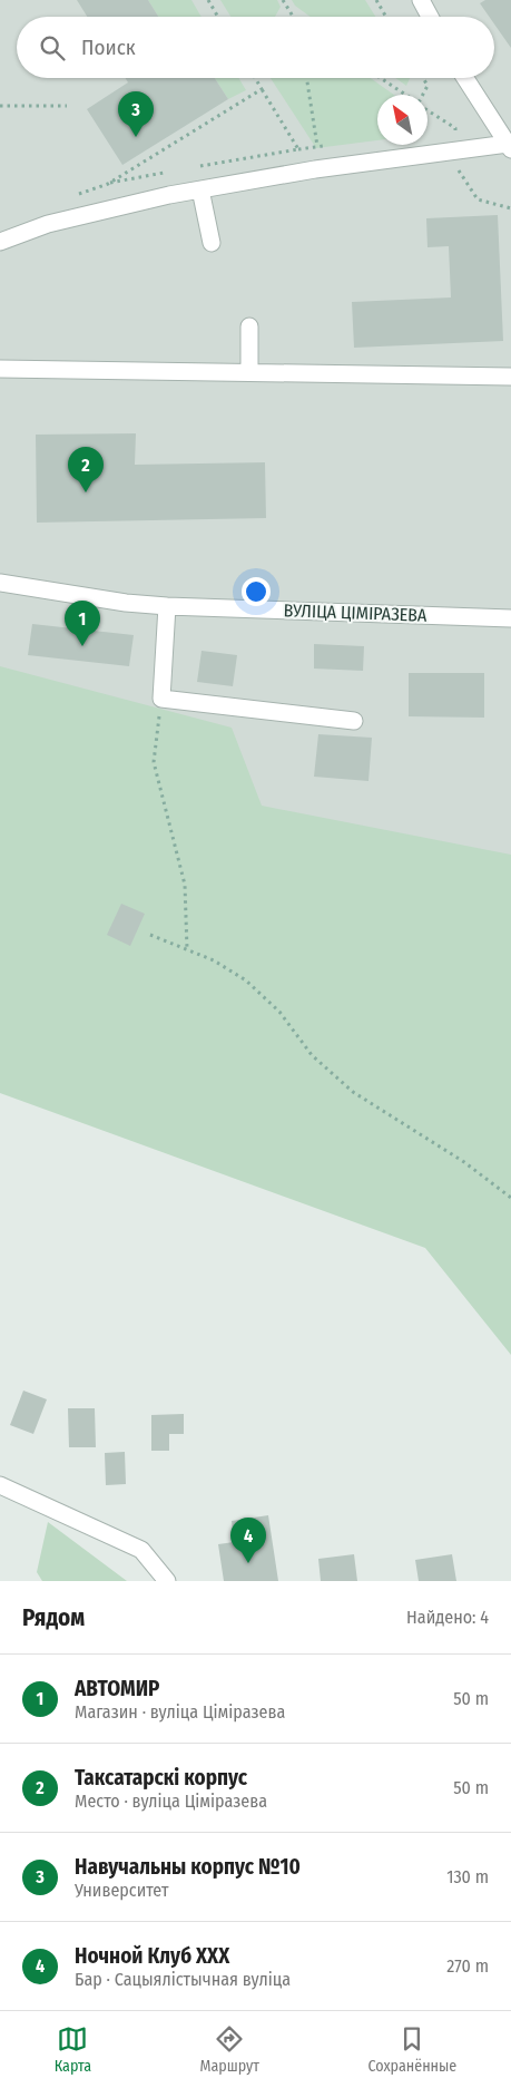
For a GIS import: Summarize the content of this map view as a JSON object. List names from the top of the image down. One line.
{"streets":{"street":["ВУЛІЦА ЦІМІРАЗЕВА"]},"north":"top left","page":{"search":"Поиск","pins":["3","2","1","4"],"heading":["Рядом","Найдено: 4"],"list":[{"mark":"1","name":"АВТОМИР","note":"Магазин · вуліца Ціміразева","value":"50 m"},{"mark":"2","name":"Таксатарскі корпус","note":"Место · вуліца Ціміразева","value":"50 m"},{"mark":"3","name":"Навучальны корпус №10","note":"Университет","value":"130 m"},{"mark":"4","name":"Ночной Клуб ХХХ","note":"Бар · Сацыялістычная вуліца","value":"270 m"}],"nav":["Карта","Маршрут","Сохранённые"]}}
